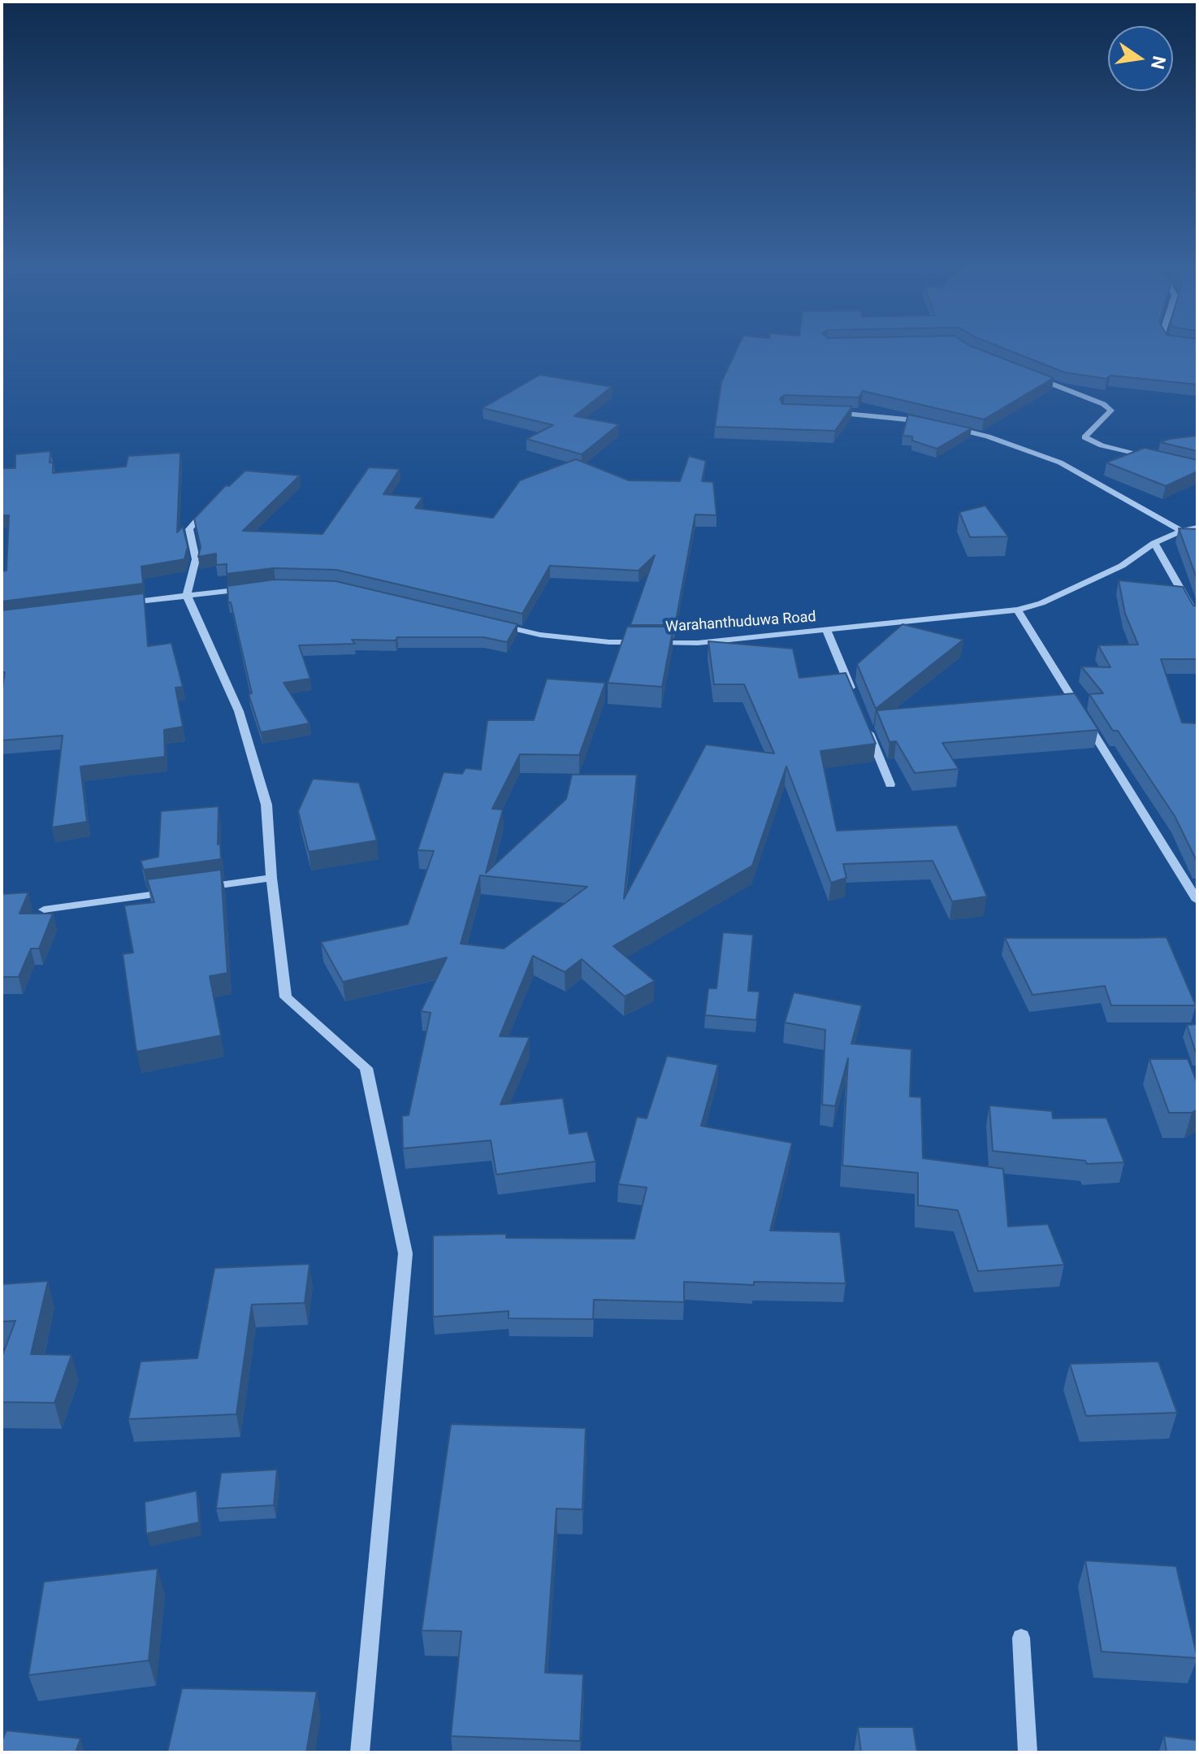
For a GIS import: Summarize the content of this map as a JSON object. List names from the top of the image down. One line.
{"streets":{"street":["Warahanthuduwa Road"]},"north":"right"}
